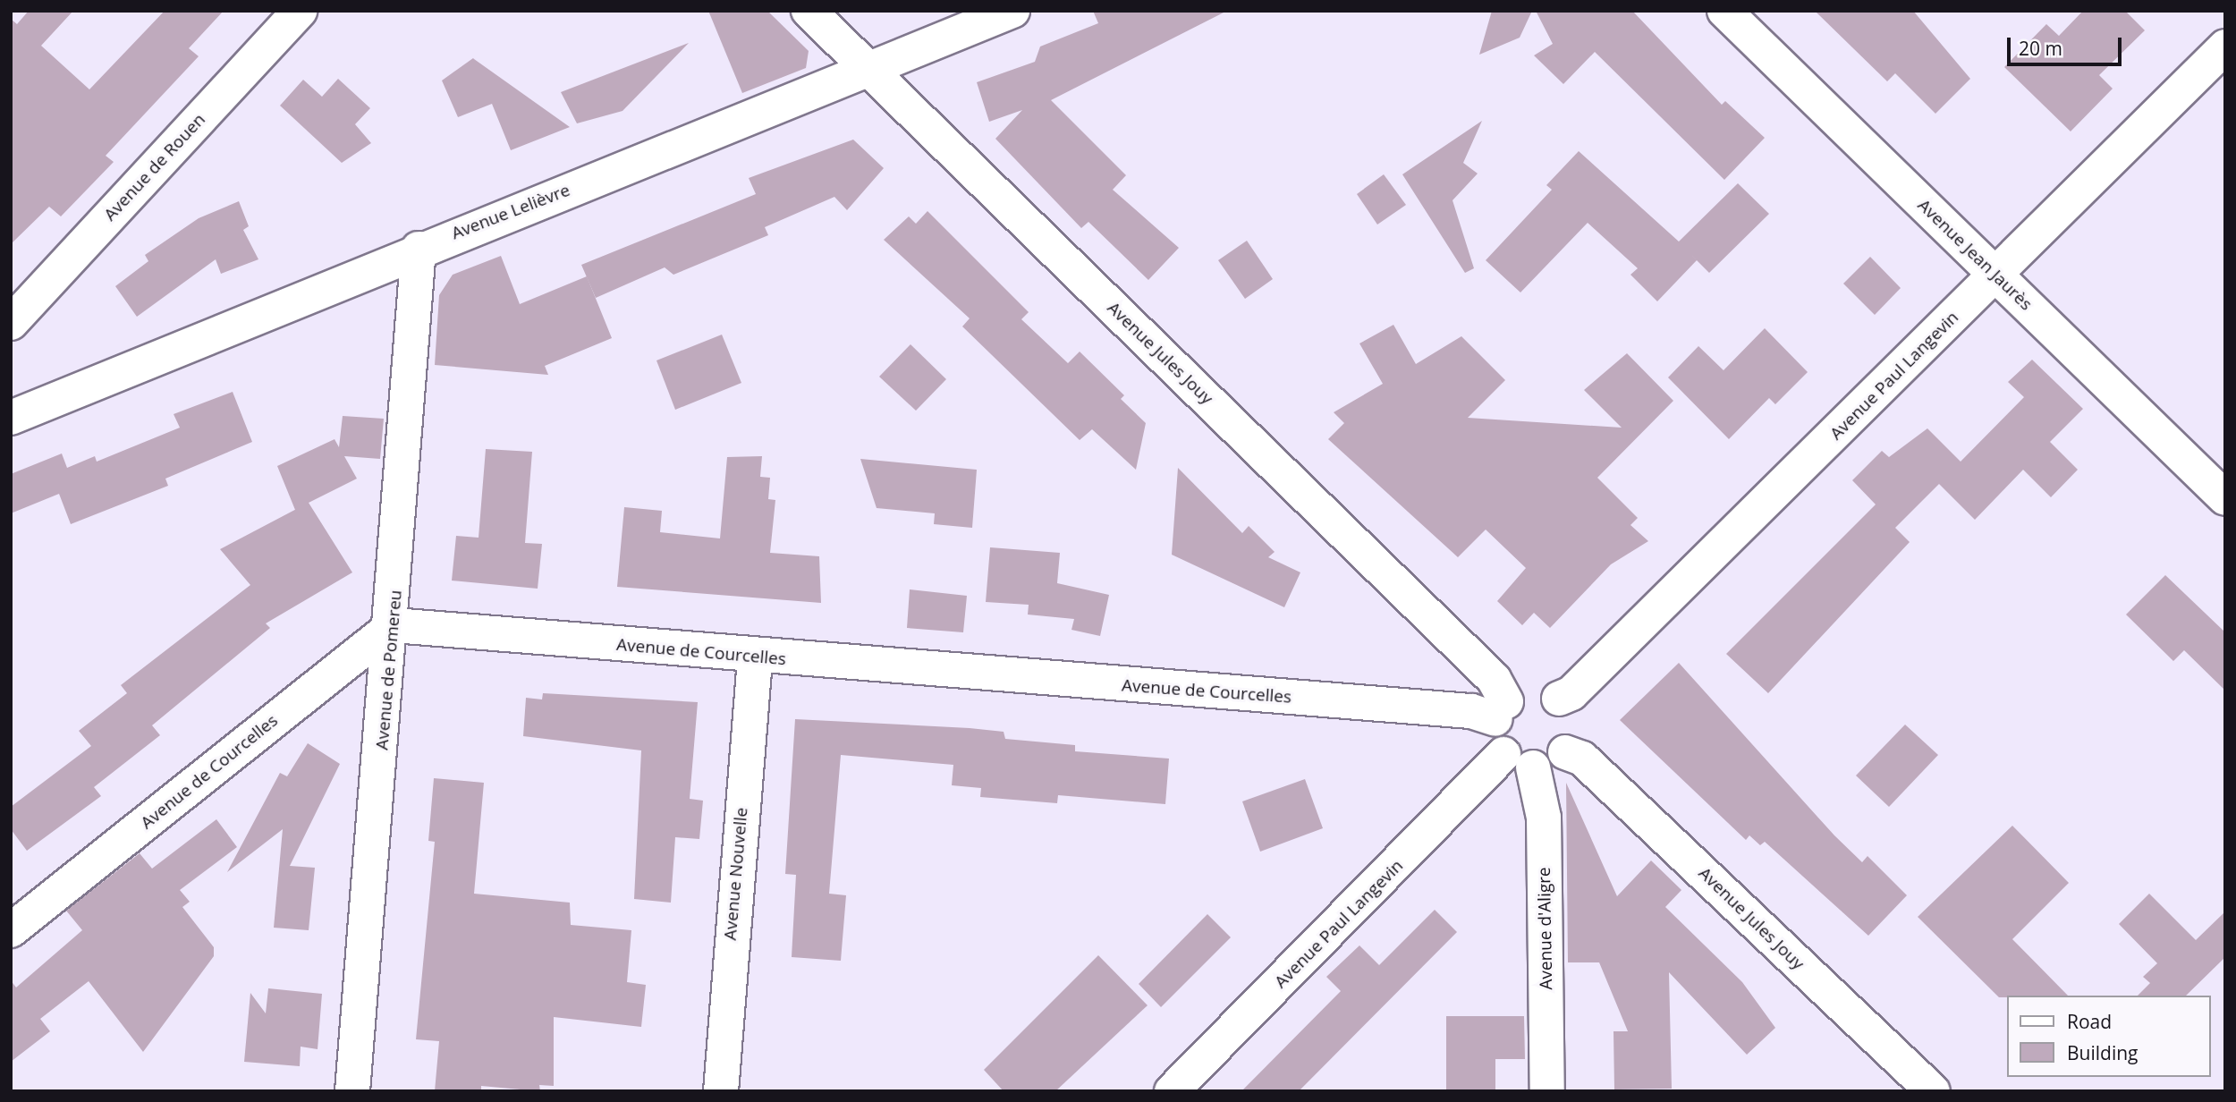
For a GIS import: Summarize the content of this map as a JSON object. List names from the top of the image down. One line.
{"streets":{"street":["Avenue de Rouen","Avenue Lelièvre","Avenue Jean Jaurès","Avenue Jules Jouy","Avenue Paul Langevin","Avenue de Courcelles","Avenue de Pomereu","Avenue Nouvelle","Avenue d'Aligre"]},"crossings":[["Avenue Lelièvre","Avenue Jules Jouy"],["Avenue Lelièvre","Avenue de Pomereu"],["Avenue Jean Jaurès","Avenue Paul Langevin"],["Avenue Jules Jouy","Avenue Paul Langevin"],["Avenue Jules Jouy","Avenue de Courcelles"],["Avenue Jules Jouy","Avenue d'Aligre"],["Avenue Paul Langevin","Avenue de Courcelles"],["Avenue Paul Langevin","Avenue d'Aligre"],["Avenue de Courcelles","Avenue de Pomereu"],["Avenue de Courcelles","Avenue Nouvelle"],["Avenue de Courcelles","Avenue d'Aligre"]],"legend":["Road","Building"],"scale_bar":"20 m"}
